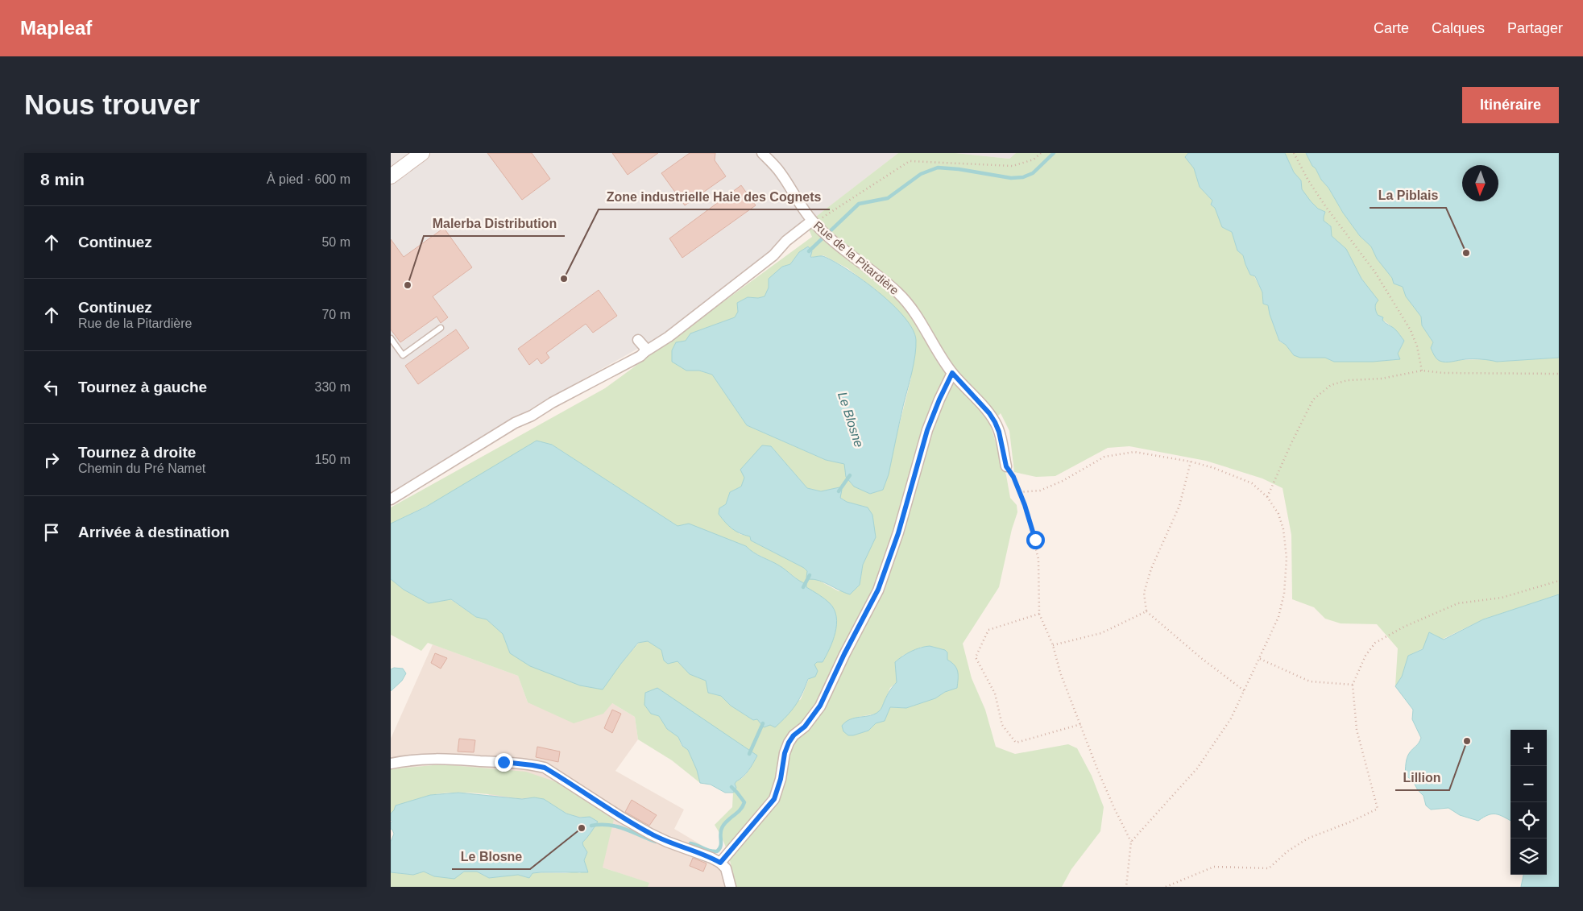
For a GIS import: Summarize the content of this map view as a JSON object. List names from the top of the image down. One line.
{"streets":{"street":["Rue de la Pitardière"]},"water":["Le Blosne"],"places":["La Piblais","Zone industrielle Haie des Cognets","Malerba Distribution","Lillion","Le Blosne"],"north":"bottom","page":{"header":"Mapleaf","nav":["Carte","Calques","Partager"],"buttons":"Itinéraire","title":"Nous trouver","heading":["8 min","À pied · 600 m"],"list":[["Continuez","50 m"],["Continuez","Rue de la Pitardière","70 m"],["Tournez à gauche","330 m"],["Tournez à droite","Chemin du Pré Namet","150 m"],"Arrivée à destination"],"map_buttons":["+","−"]}}
